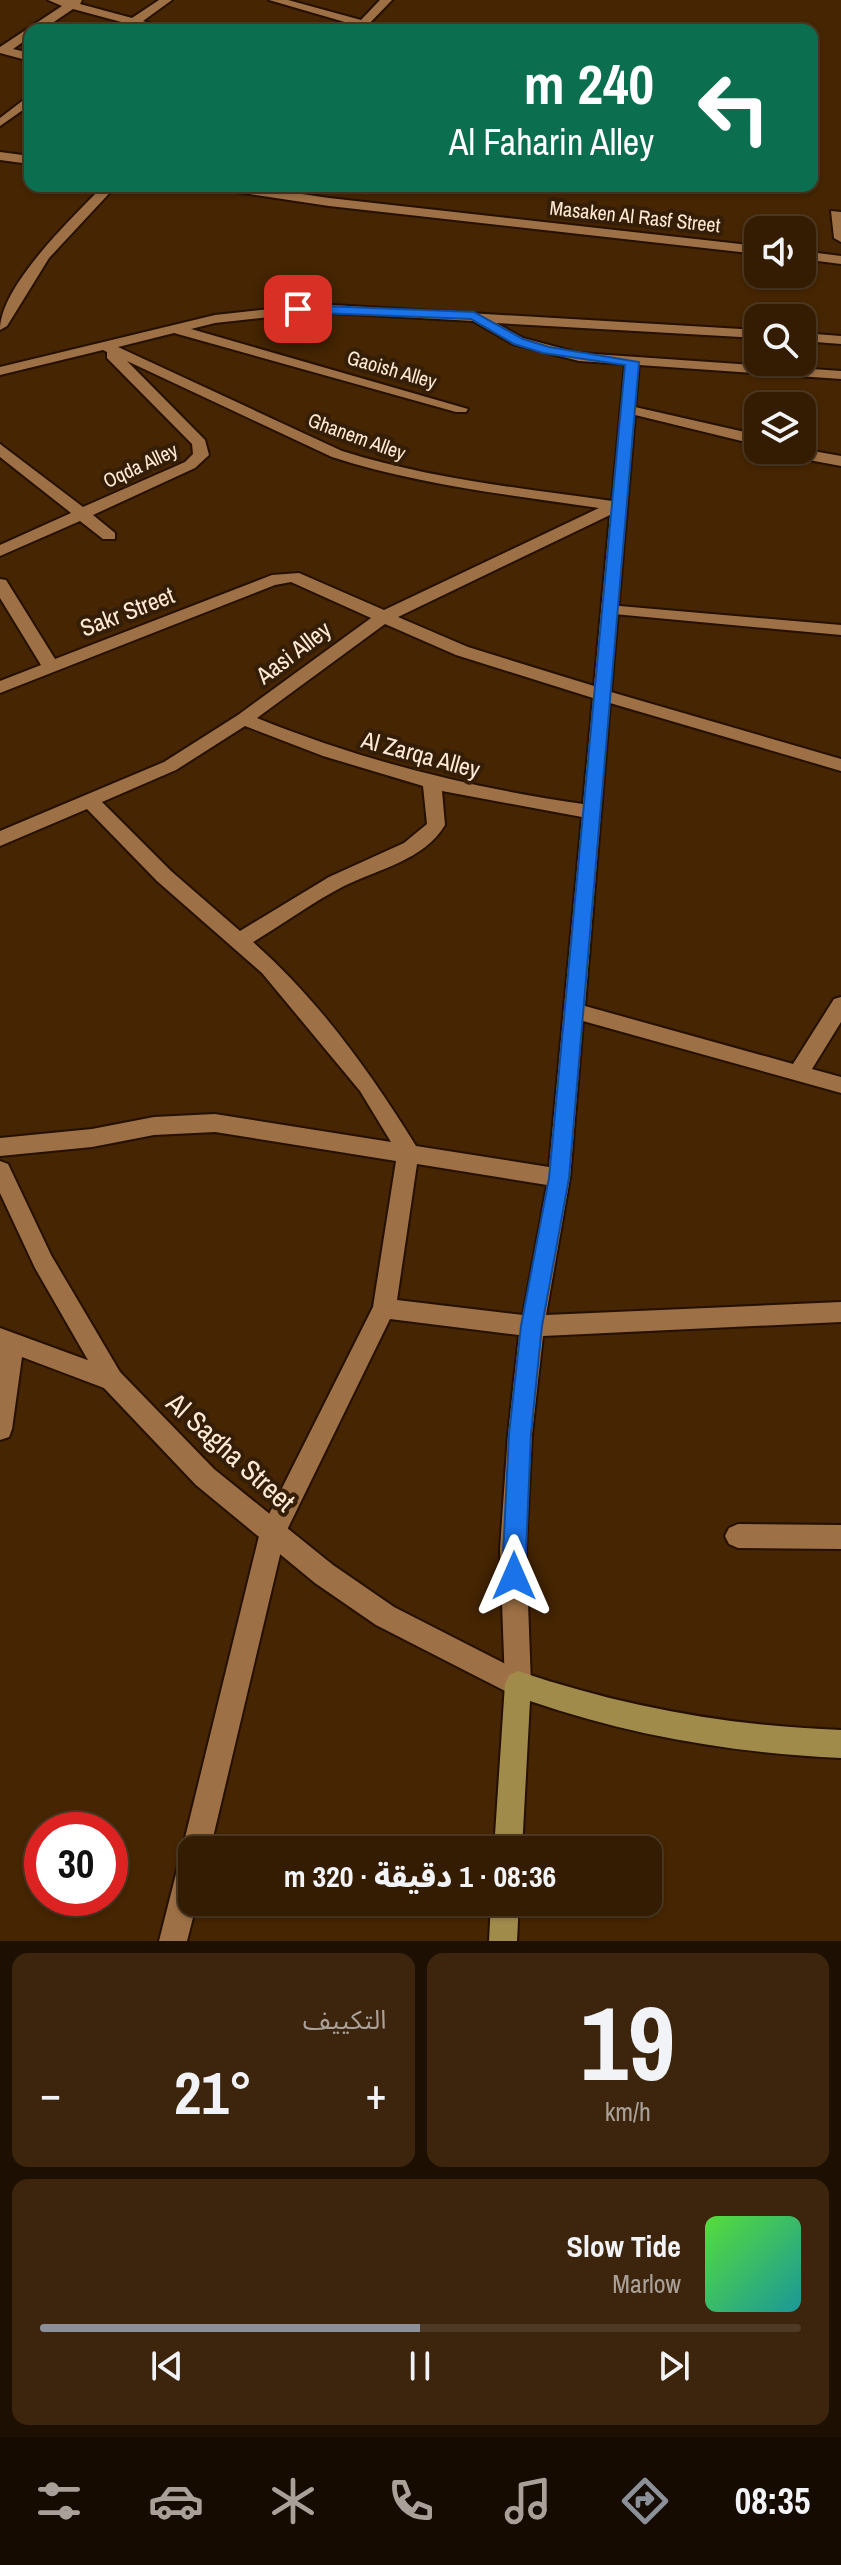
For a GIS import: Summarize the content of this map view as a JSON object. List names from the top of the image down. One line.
{"streets":{"street":["Masaken Al Rasf Street","Gaoish Alley","Ghanem Alley","Oqda Alley","Sakr Street","Aasi Alley","Al Zarqa Alley","Al Sagha Street"]},"crossings":[["Ghanem Alley","Oqda Alley"],["Ghanem Alley","Aasi Alley"],["Sakr Street","Aasi Alley"],["Aasi Alley","Al Zarqa Alley"]],"page":{"turn":["240 m","Al Faharin Alley"],"limit":"30","trip":"08:36 · 1 دقيقة · 320 m","tile":[["19","km/h"],"التكييف"],"heat":["−","21°","+"],"song":["Slow Tide","Marlow"],"tabs":"08:35"}}
